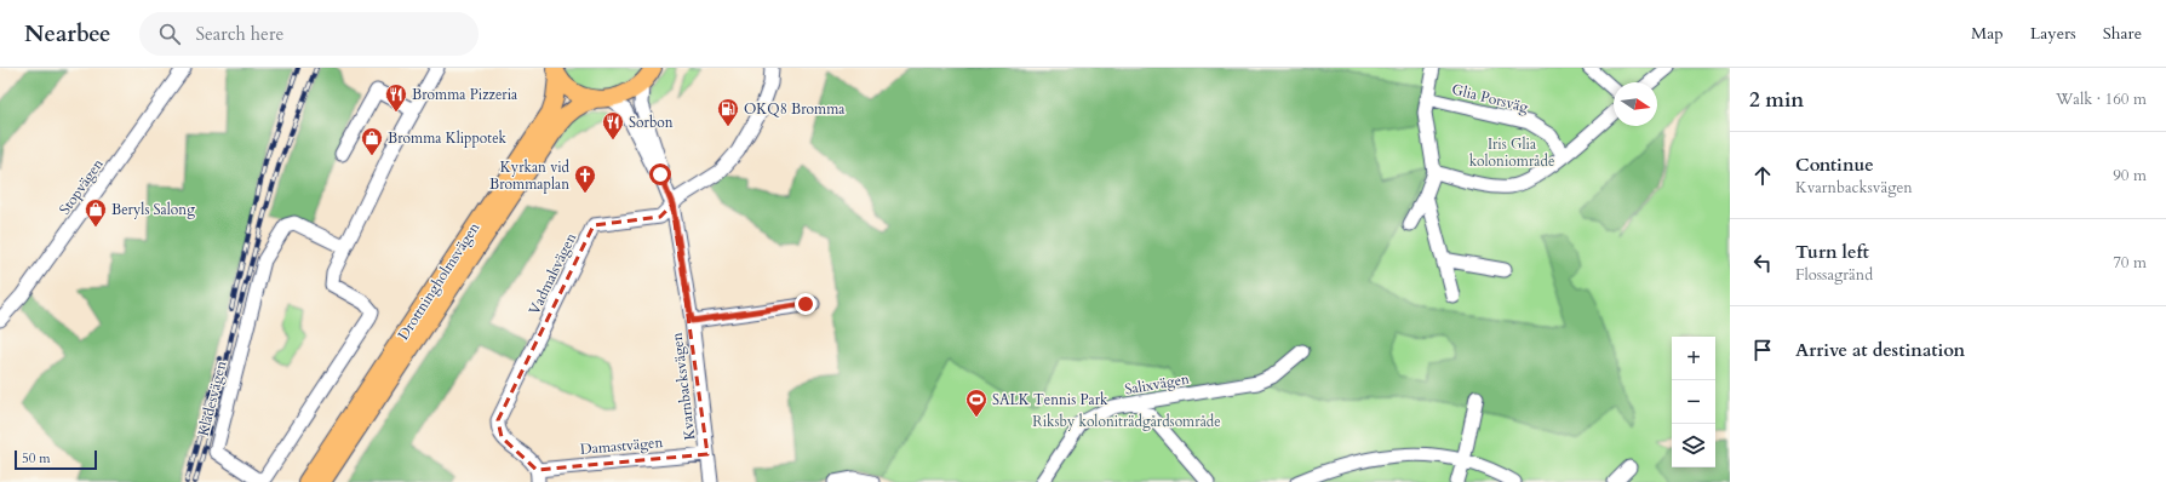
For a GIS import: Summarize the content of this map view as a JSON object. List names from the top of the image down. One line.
{"streets":{"main road":["Drottningholmsvägen"],"street":["Glia Porsväg","Stopvägen","Vadmalsvägen","Salixvägen","Kvarnbacksvägen","Klädesvägen","Damastvägen"]},"crossings":[["Vadmalsvägen","Kvarnbacksvägen"],["Vadmalsvägen","Damastvägen"],["Drottningholmsvägen","Kvarnbacksvägen"],["Kvarnbacksvägen","Damastvägen"]],"parks":["Iris Glia koloniområde","Riksby koloniträdgårdsområde"],"places":{"restaurant":["Bromma Pizzeria","Sorbon"],"fuel station":["OKQ8 Bromma"],"shop":["Bromma Klippotek","Beryls Salong"],"church":["Kyrkan vid Brommaplan"],"sports":["SALK Tennis Park"]},"scale_bar":"50 m","north":"right","page":{"header":"Nearbee","search":"Search here","nav":["Map","Layers","Share"],"heading":["2 min","Walk · 160 m"],"list":[["Continue","Kvarnbacksvägen","90 m"],["Turn left","Flossagränd","70 m"],"Arrive at destination"],"map_buttons":["+","−"],"scale":"50 m"}}
